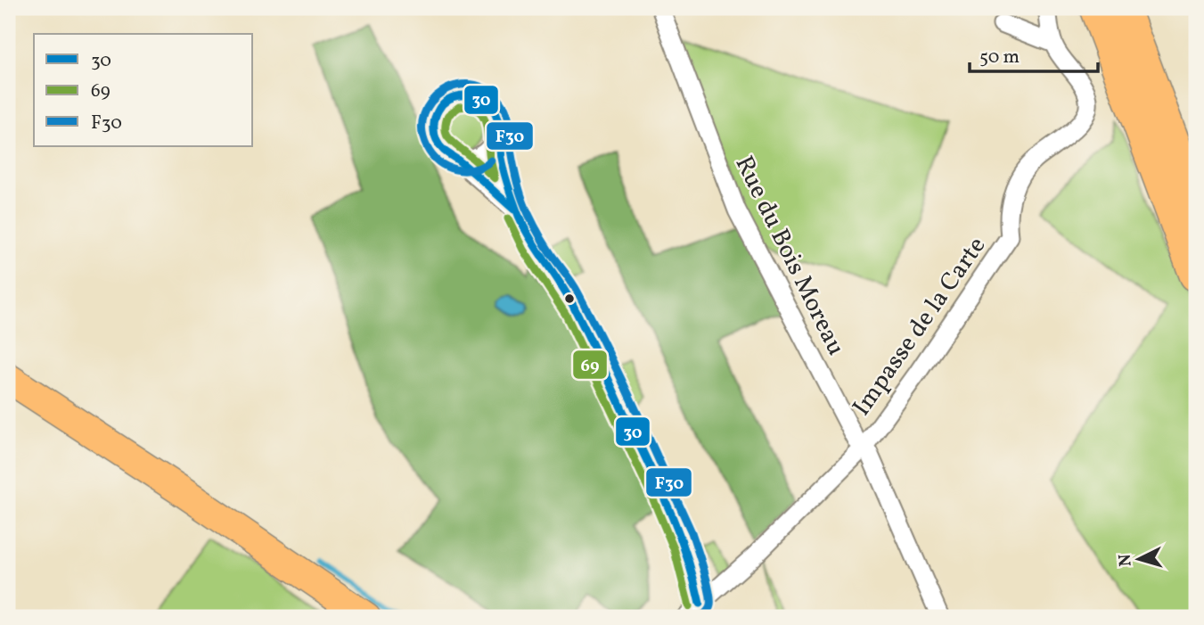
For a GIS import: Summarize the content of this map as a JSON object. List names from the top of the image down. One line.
{"streets":{"street":["Rue du Bois Moreau","Impasse de la Carte"]},"crossings":[["Rue du Bois Moreau","Impasse de la Carte"]],"lines":["transit line F30","transit line 30","transit line 69"],"legend":["30","69","F30"],"scale_bar":"50 m","north":"left"}
